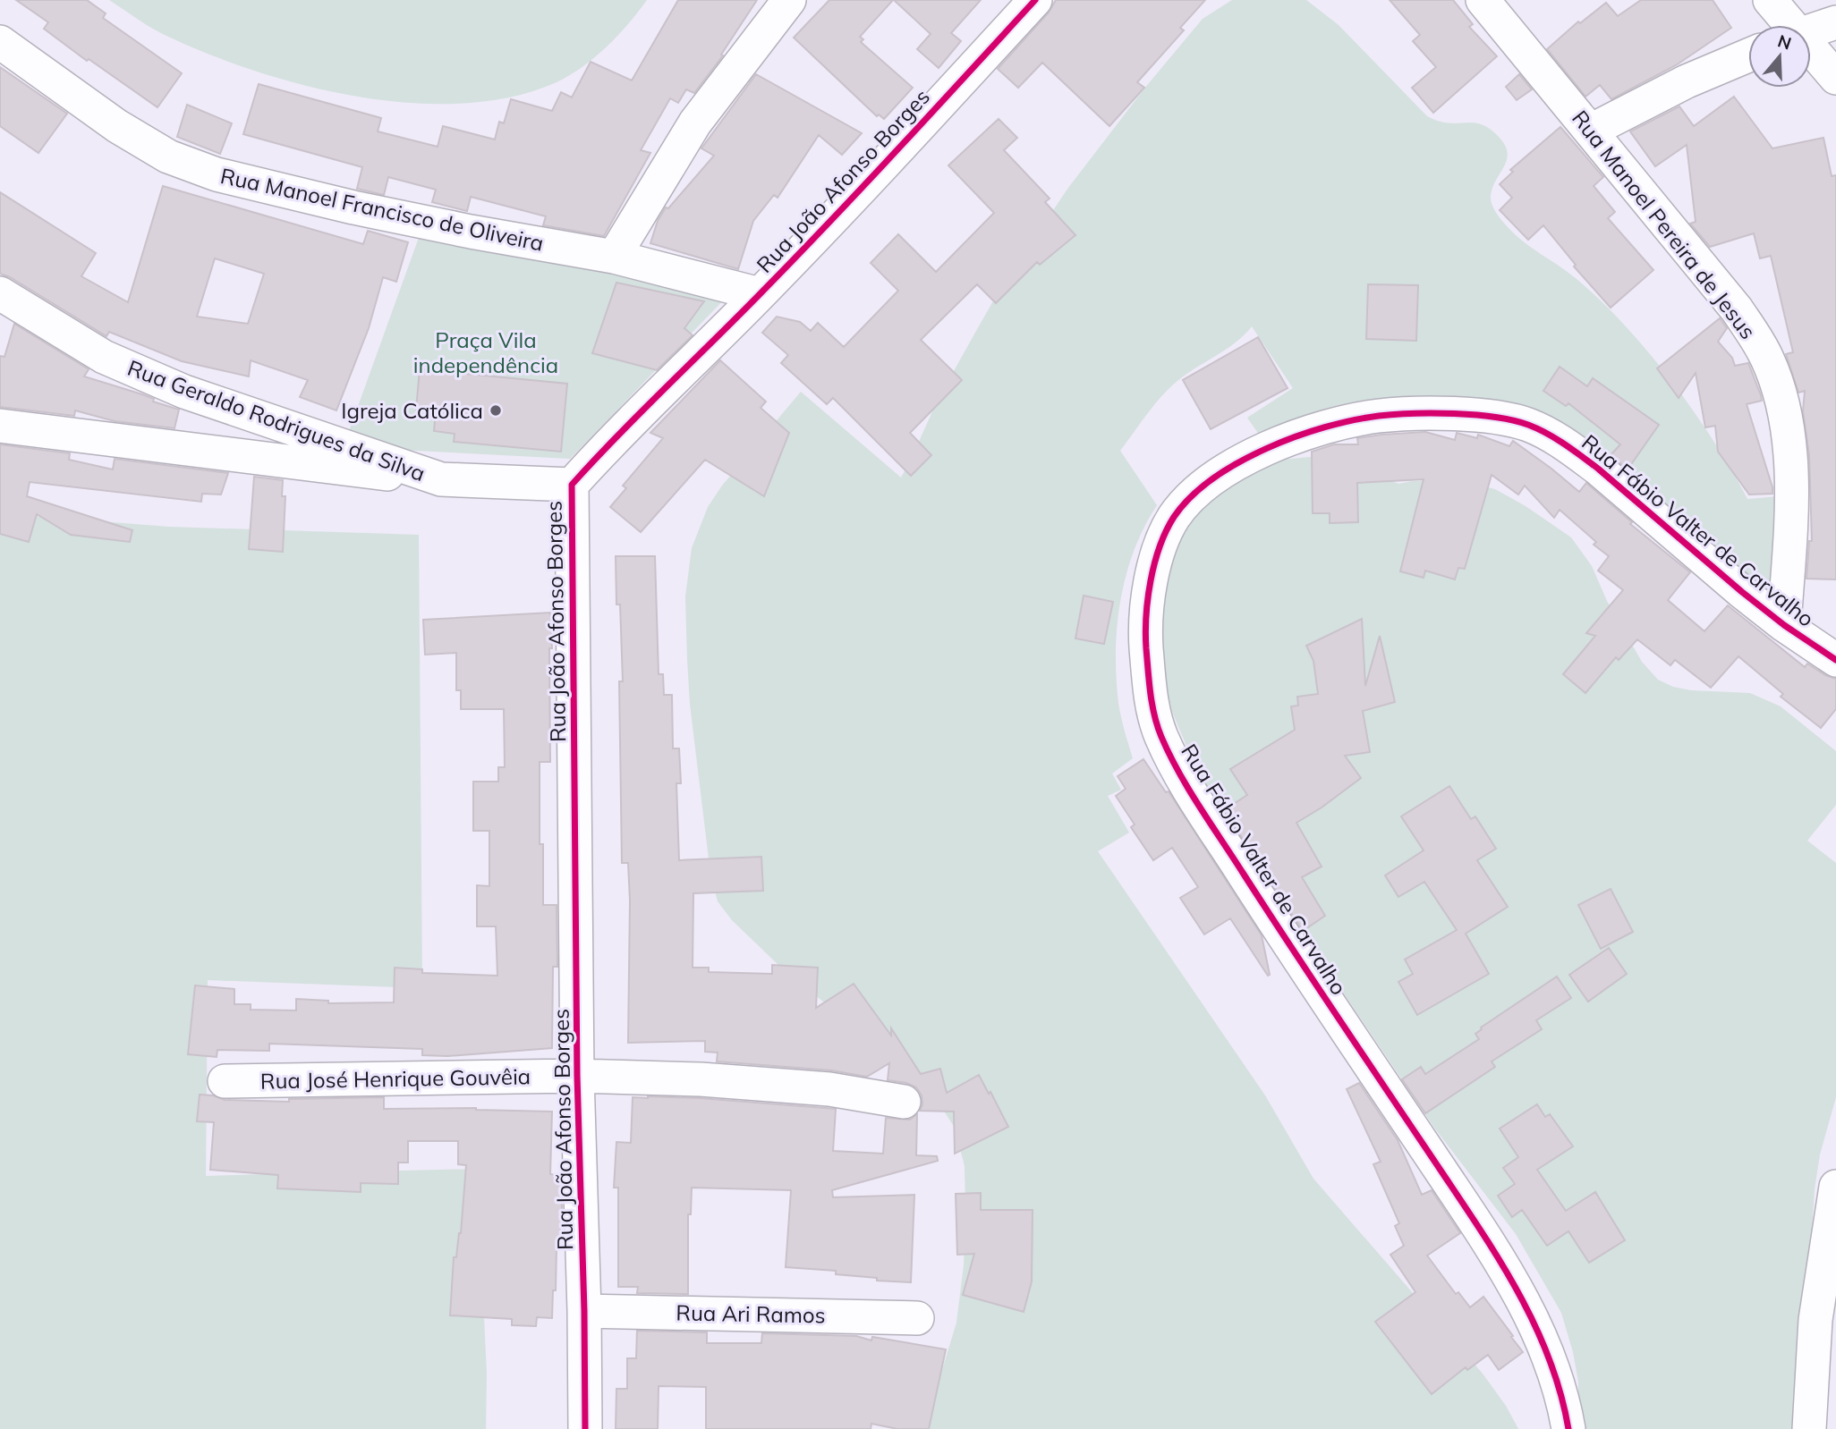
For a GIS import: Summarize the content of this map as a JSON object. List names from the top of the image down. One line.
{"streets":{"street":["Rua João Afonso Borges","Rua Manoel Francisco de Oliveira","Rua Manoel Pereira de Jesus","Rua Geraldo Rodrigues da Silva","Rua Fábio Valter de Carvalho","Rua José Henrique Gouvêia","Rua Ari Ramos"]},"crossings":[["Rua João Afonso Borges","Rua Manoel Francisco de Oliveira"],["Rua João Afonso Borges","Rua Geraldo Rodrigues da Silva"],["Rua João Afonso Borges","Rua José Henrique Gouvêia"],["Rua João Afonso Borges","Rua Ari Ramos"],["Rua Manoel Pereira de Jesus","Rua Fábio Valter de Carvalho"]],"parks":["Praça Vila independência"],"places":["Igreja Católica"],"north":"top"}
